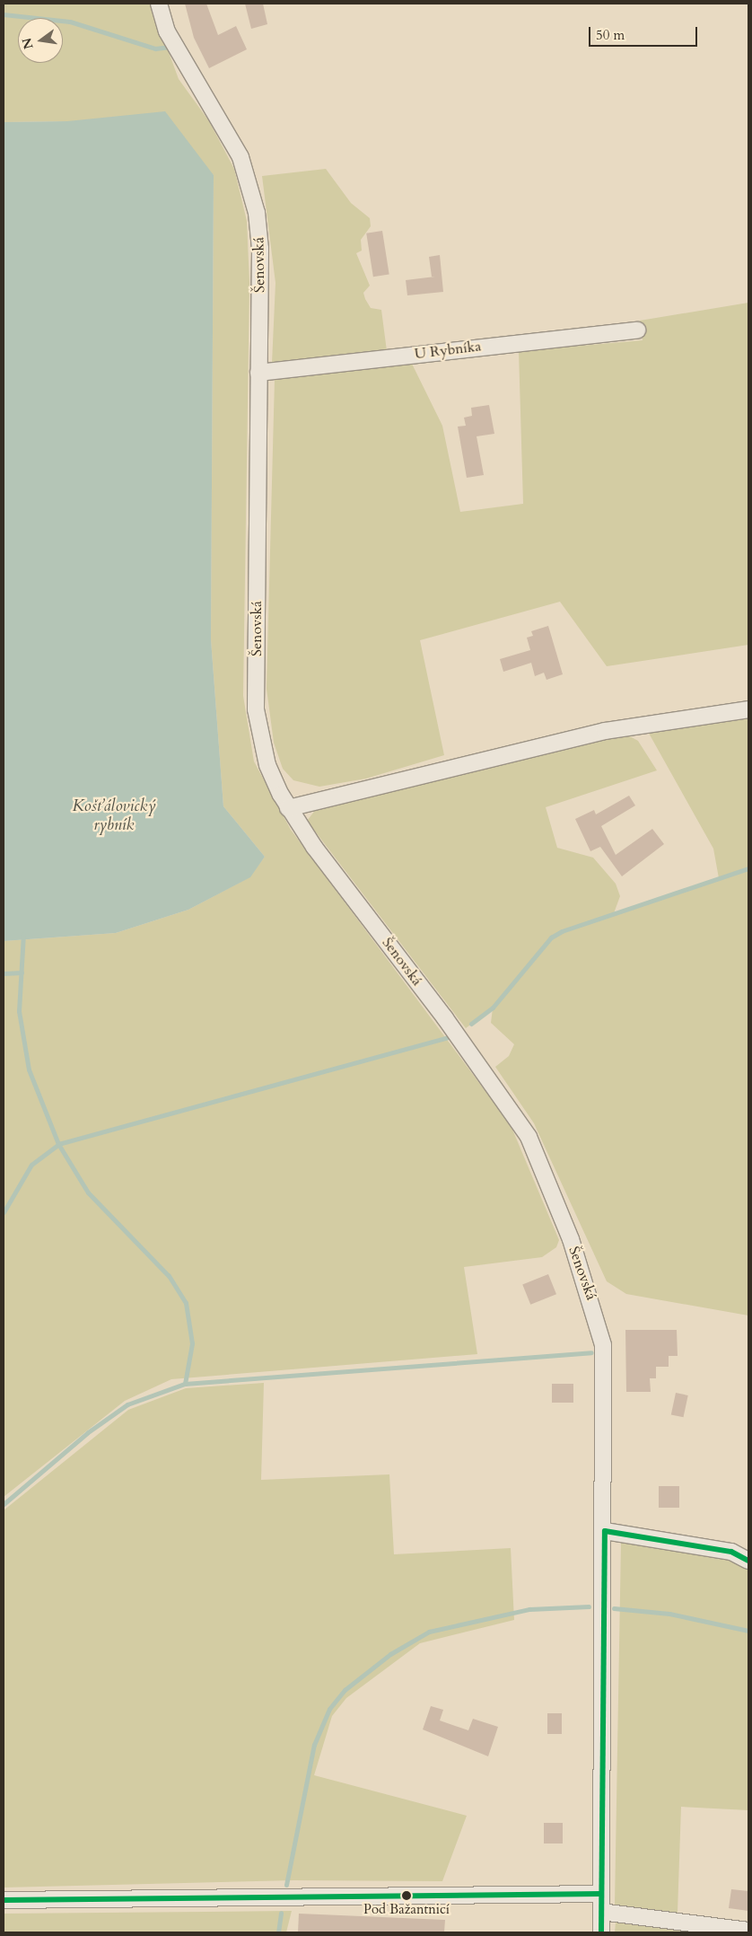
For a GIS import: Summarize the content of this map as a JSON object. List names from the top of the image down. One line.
{"streets":{"street":["Šenovská","U Rybníka"]},"crossings":[["Šenovská","U Rybníka"]],"water":["Košťálovický rybník"],"places":["Pod Bažantnicí"],"scale_bar":"50 m","north":"left"}
